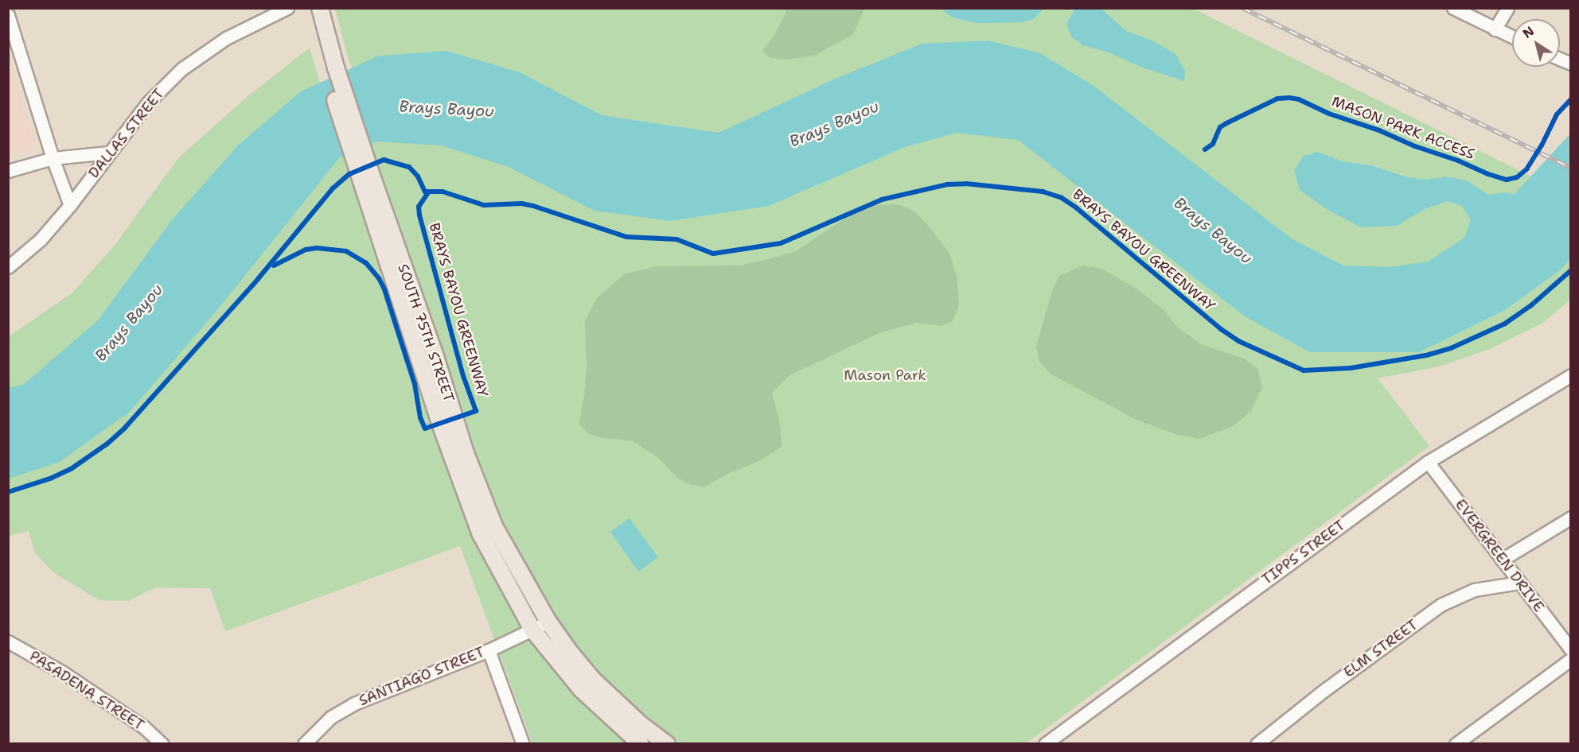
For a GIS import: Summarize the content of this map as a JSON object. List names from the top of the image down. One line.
{"streets":{"main road":["SOUTH 75TH STREET"],"street":["DALLAS STREET","TIPPS STREET","EVERGREEN DRIVE","ELM STREET","SANTIAGO STREET","PASADENA STREET"],"cycle path":["MASON PARK ACCESS","BRAYS BAYOU GREENWAY"]},"crossings":[["SOUTH 75TH STREET","SANTIAGO STREET"],["TIPPS STREET","EVERGREEN DRIVE"],["EVERGREEN DRIVE","ELM STREET"]],"water":["Brays Bayou"],"parks":["Mason Park"],"north":"top left"}
